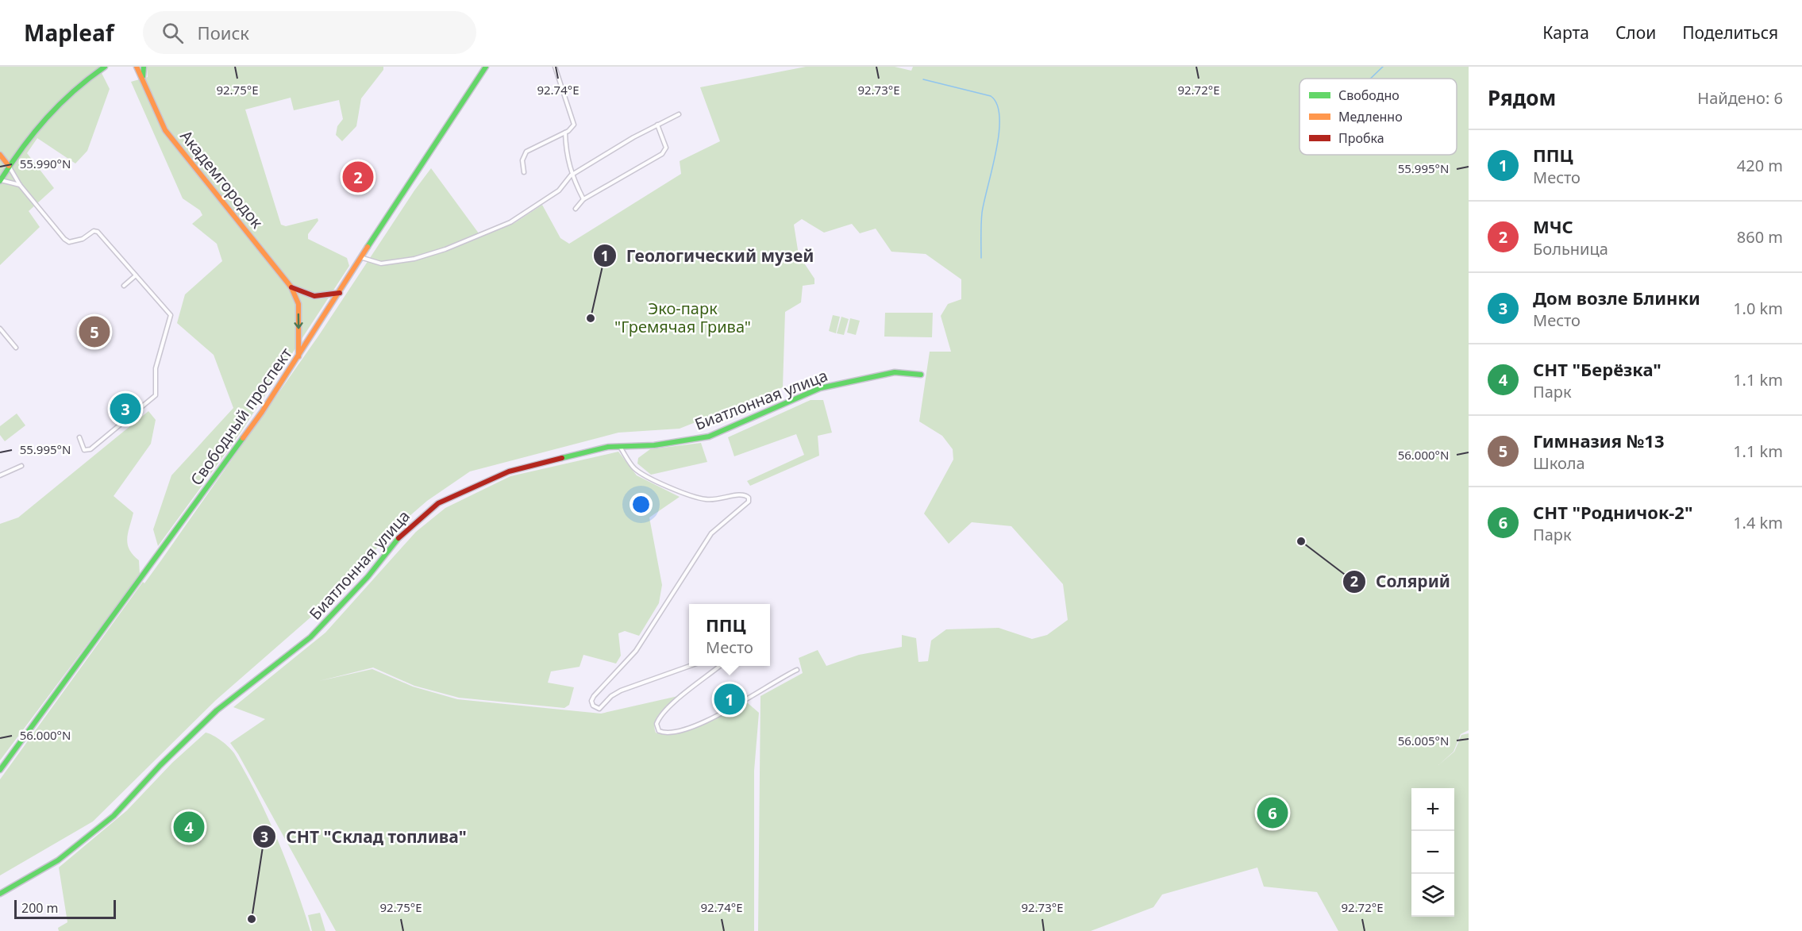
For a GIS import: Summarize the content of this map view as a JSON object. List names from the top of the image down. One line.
{"streets":{"main road":["Академгородок","Биатлонная улица","Свободный проспект"]},"parks":["Эко-парк \"Гремячая Грива\""],"places":["Геологический музей","Солярий","СНТ \"Склад топлива\""],"legend":["Свободно","Медленно","Пробка"],"scale_bar":"200 m","page":{"header":"Mapleaf","search":"Поиск","nav":["Карта","Слои","Поделиться"],"heading":["Рядом","Найдено: 6"],"list":[{"mark":"1","name":"ППЦ","note":"Место","value":"420 m"},{"mark":"2","name":"МЧС","note":"Больница","value":"860 m"},{"mark":"3","name":"Дом возле Блинки","note":"Место","value":"1.0 km"},{"mark":"4","name":"СНТ \"Берёзка\"","note":"Парк","value":"1.1 km"},{"mark":"5","name":"Гимназия №13","note":"Школа","value":"1.1 km"},{"mark":"6","name":"СНТ \"Родничок-2\"","note":"Парк","value":"1.4 km"}],"pins":["2","5","3","1","6","4"],"popup":["ППЦ","Место"],"map_buttons":["+","−"],"scale":"200 m"},"coordinates":["92.75°E","92.74°E","92.73°E","92.72°E","55.990°N","55.995°N","56.000°N","56.005°N"]}
